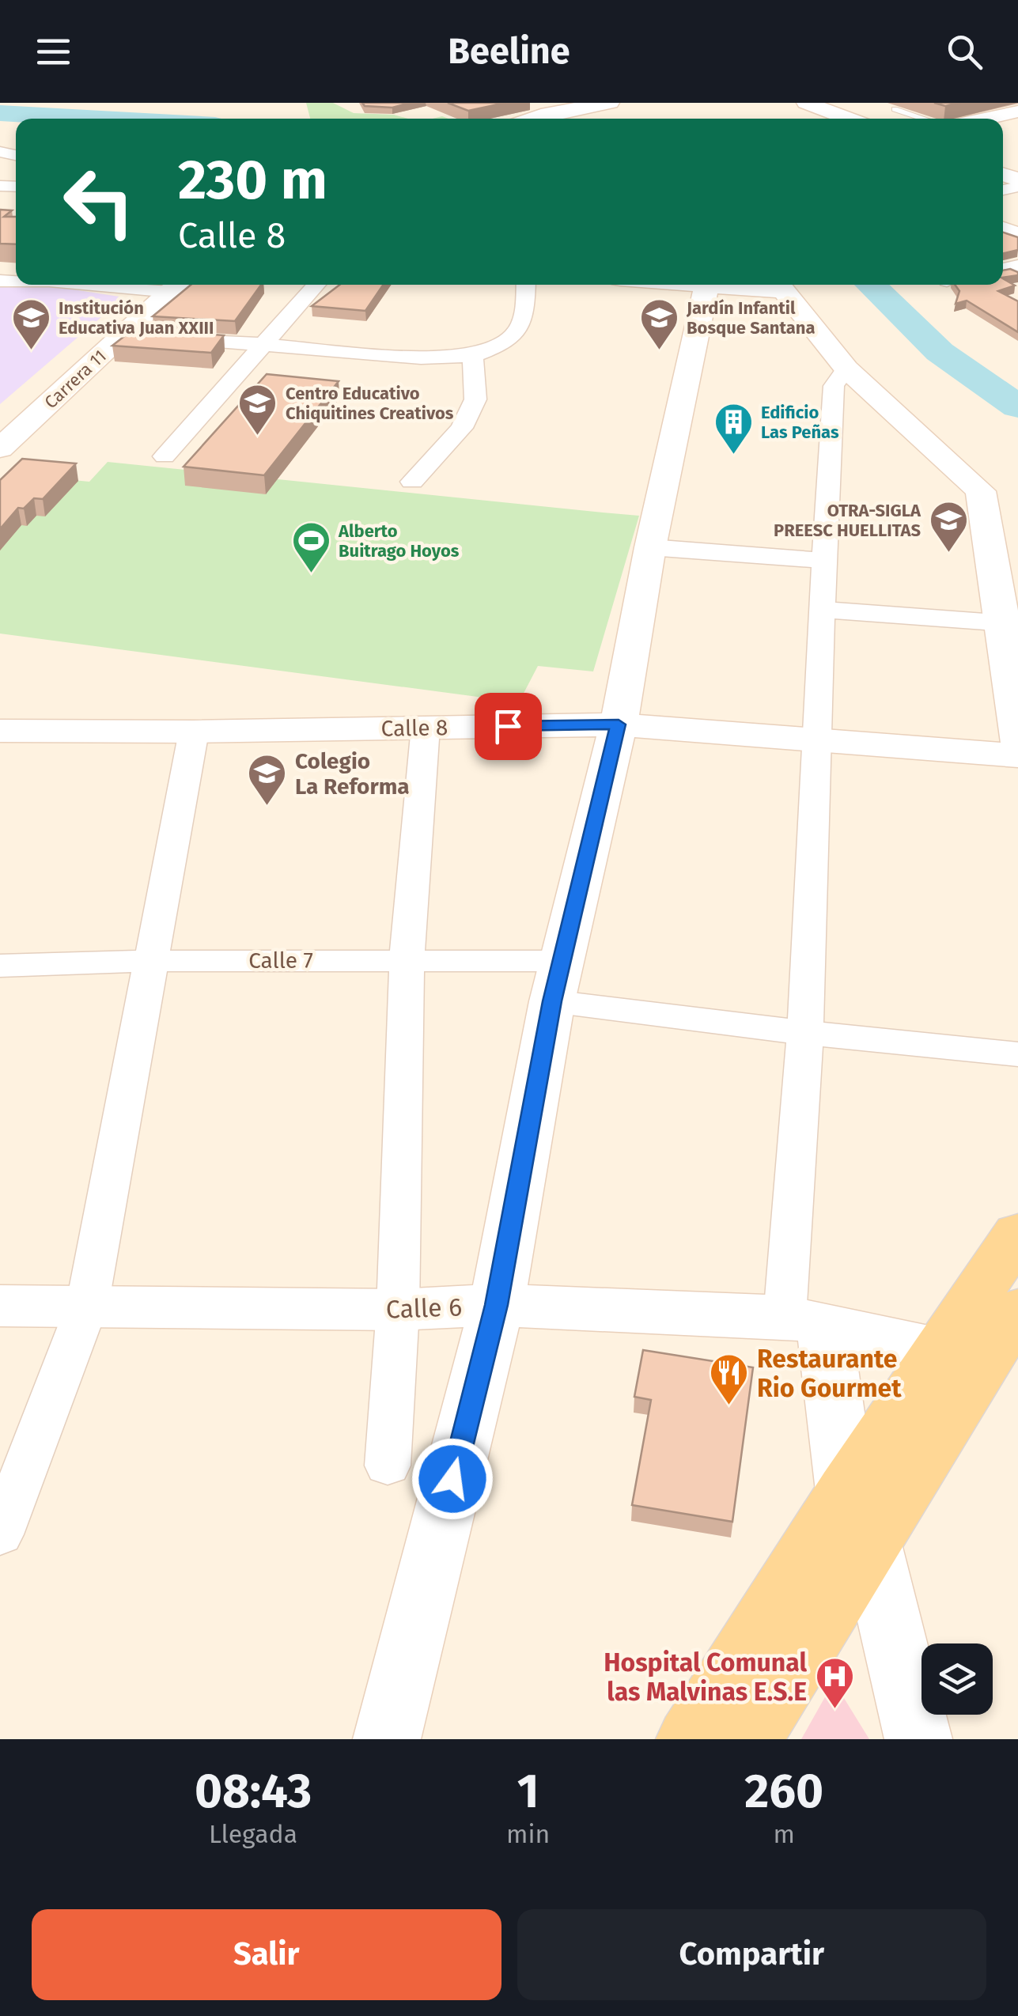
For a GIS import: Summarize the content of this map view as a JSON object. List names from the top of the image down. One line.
{"streets":{"street":["Carrera 11","Calle 8","Calle 7","Calle 6"]},"places":{"school or university":["Institución Educativa Juan XXIII","Jardín Infantil Bosque Santana","Centro Educativo Chiquitines Creativos","OTRA-SIGLA PREESC HUELLITAS","Colegio La Reforma"],"building":["Edificio Las Peñas"],"sports":["Alberto Buitrago Hoyos"],"restaurant":["Restaurante Rio Gourmet"],"hospital":["Hospital Comunal las Malvinas E.S.E"]},"page":{"header":"Beeline","turn":["230 m","Calle 8"],"eta":["08:43","Llegada","1","min","260","m"],"buttons":["Salir","Compartir"]}}
